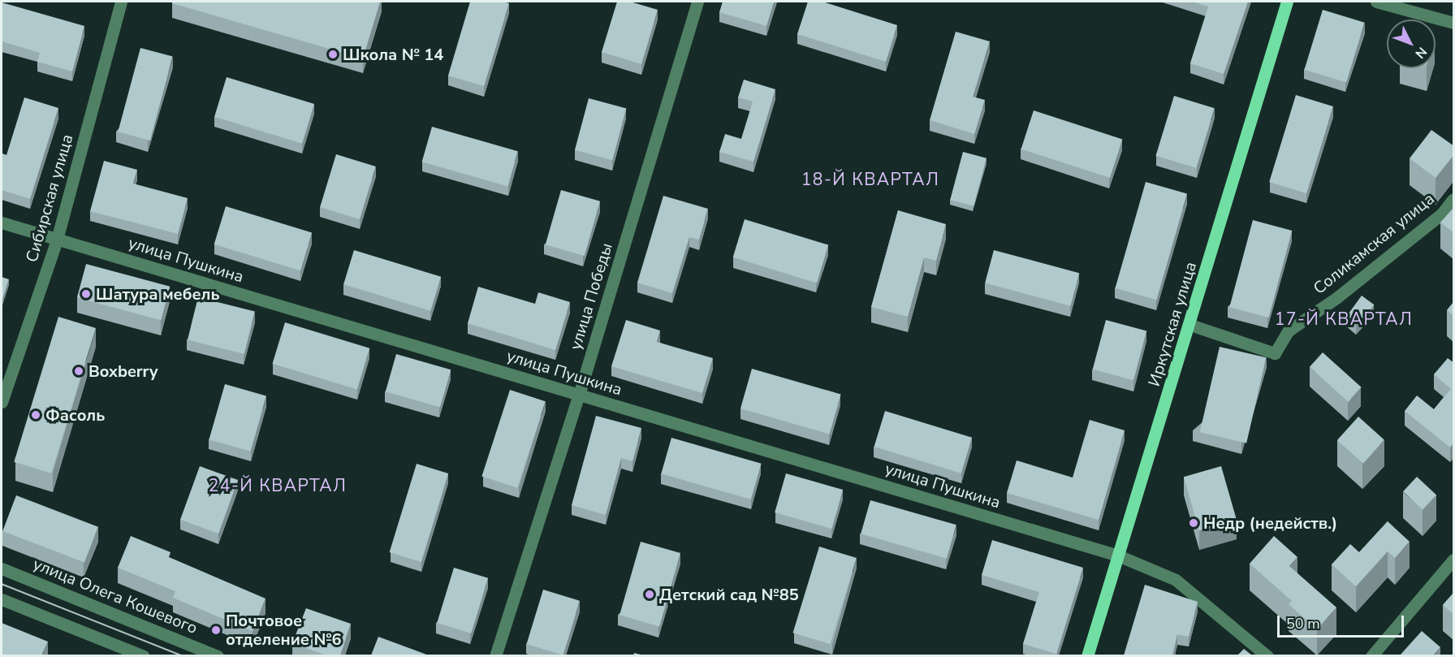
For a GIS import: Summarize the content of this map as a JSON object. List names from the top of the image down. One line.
{"streets":{"main road":["Иркутская улица"],"street":["Сибирская улица","Соликамская улица","улица Пушкина","улица Победы","улица Олега Кошевого"]},"crossings":[["Сибирская улица","улица Пушкина"],["Соликамская улица","Иркутская улица"],["улица Пушкина","улица Победы"],["улица Пушкина","Иркутская улица"]],"districts":["18-Й КВАРТАЛ","17-Й КВАРТАЛ","24-Й КВАРТАЛ"],"places":["Школа № 14","Шатура мебель","Boxberry","Фасоль","Недр (недейств.)","Детский сад №85","Почтовое отделение №6"],"scale_bar":"50 m","north":"bottom right"}
